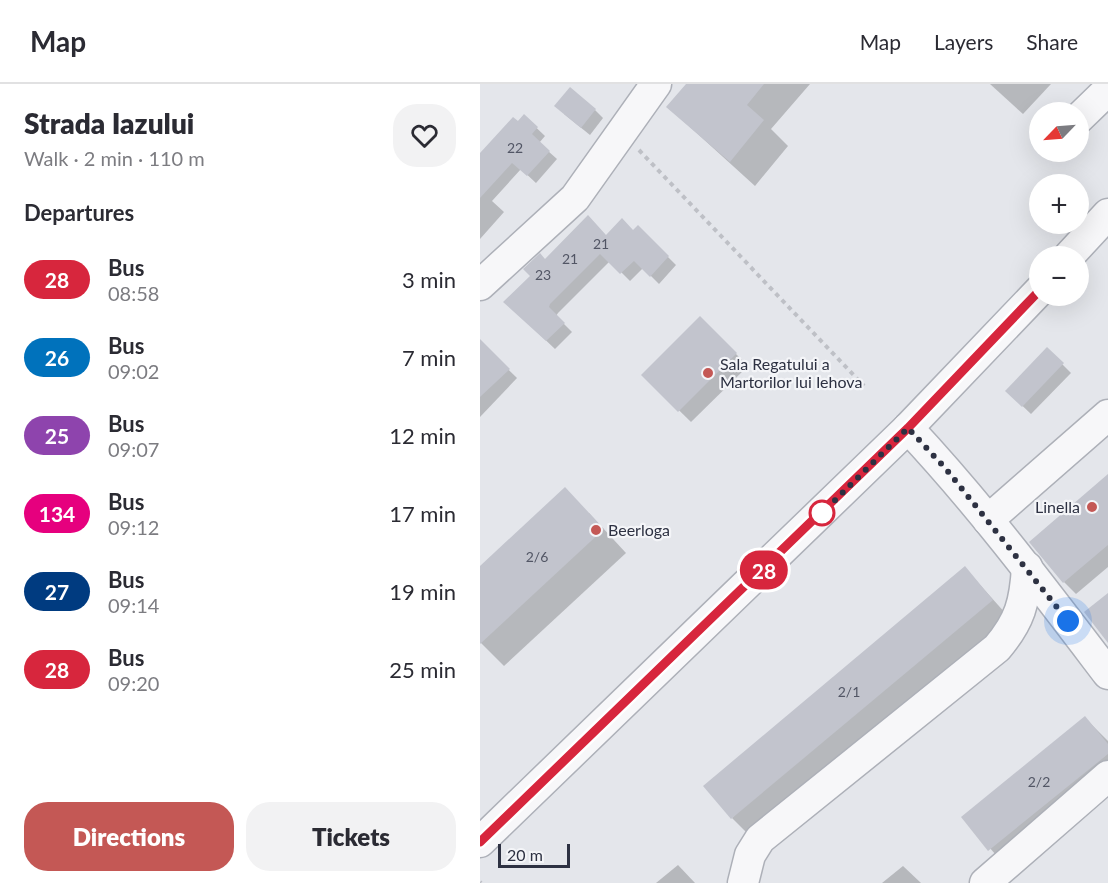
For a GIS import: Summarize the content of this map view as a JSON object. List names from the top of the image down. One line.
{"places":["Sala Regatului a Martorilor lui Iehova","Linella","Beerloga"],"lines":["bus line 28"],"house_numbers":["22","21","21","23","2/6","2/1","2/2"],"scale_bar":"20 m","north":"bottom left","page":{"header":"Map","nav":["Map","Layers","Share"],"heading":[["Strada Iazului","Walk · 2 min · 110 m"],"Departures"],"on_map":"28","map_buttons":["+","−"],"list":[{"mark":"28","name":"Bus","note":"08:58","value":"3 min"},{"mark":"26","name":"Bus","note":"09:02","value":"7 min"},{"mark":"25","name":"Bus","note":"09:07","value":"12 min"},{"mark":"134","name":"Bus","note":"09:12","value":"17 min"},{"mark":"27","name":"Bus","note":"09:14","value":"19 min"},{"mark":"28","name":"Bus","note":"09:20","value":"25 min"}],"buttons":["Directions","Tickets"],"scale":"20 m"}}
